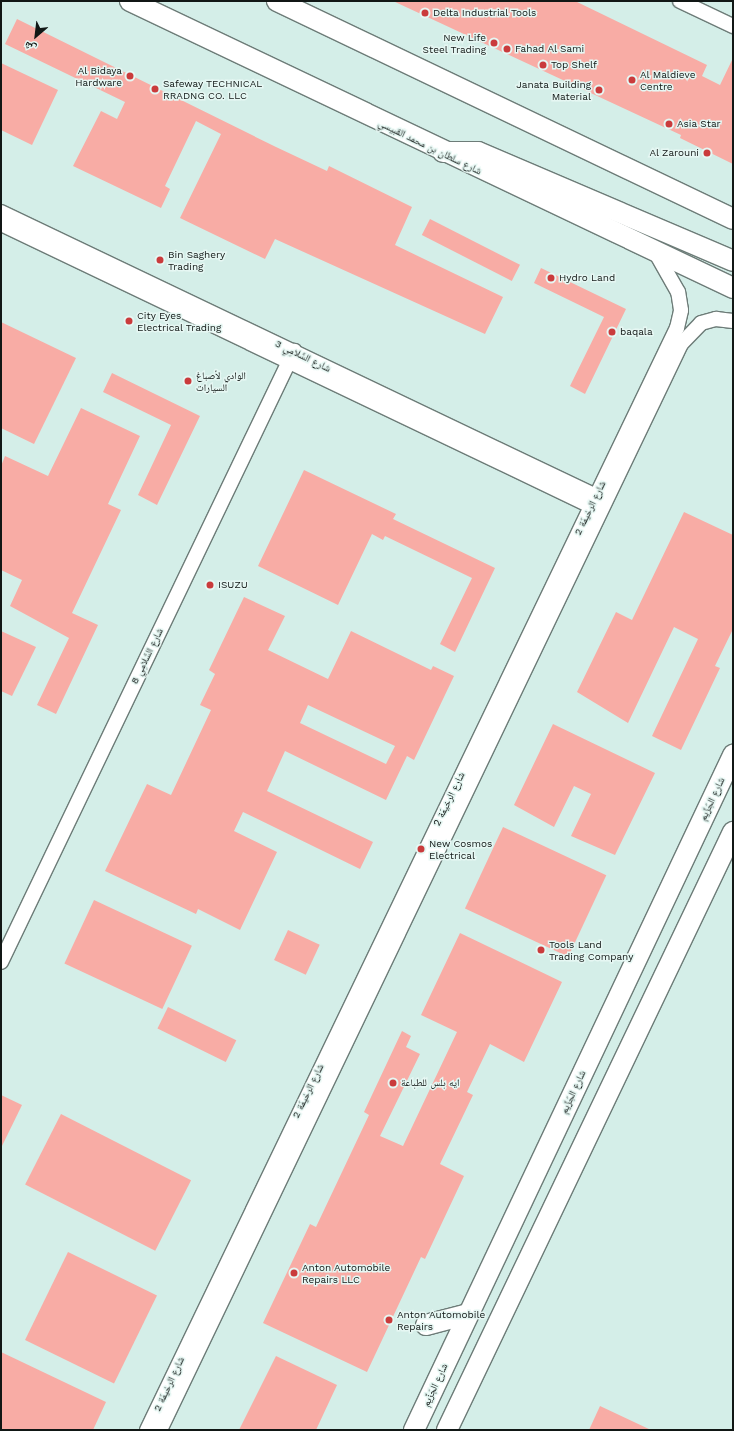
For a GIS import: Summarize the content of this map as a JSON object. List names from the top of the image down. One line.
{"streets":{"main road":["شارع سلطان بن محمد القبيسي","شارع الجَزِّيم"],"street":["شارع السَّلامِي 3","شارع الرخيمَة 2","شارع السَّلامِي 8"]},"crossings":[["شارع سلطان بن محمد القبيسي","شارع الرخيمَة 2"],["شارع السَّلامِي 3","شارع الرخيمَة 2"],["شارع السَّلامِي 3","شارع السَّلامِي 8"]],"places":["Delta Industrial Tools","New Life Steel Trading","Fahad Al Sami","Top Shelf","Al Bidaya Hardware","Al Maldieve Centre","Safeway TECHNICAL RRADNG CO. LLC","Janata Building Material","Asia Star","Al Zarouni","Bin Saghery Trading","Hydro Land","City Eyes Electrical Trading","baqala","الوادي لأصباغ السيارات","ISUZU","New Cosmos Electrical","Tools Land Trading Company","ايه بلس للطباعة","Anton Automobile Repairs LLC","Anton Automobile Repairs"],"north":"bottom left"}
